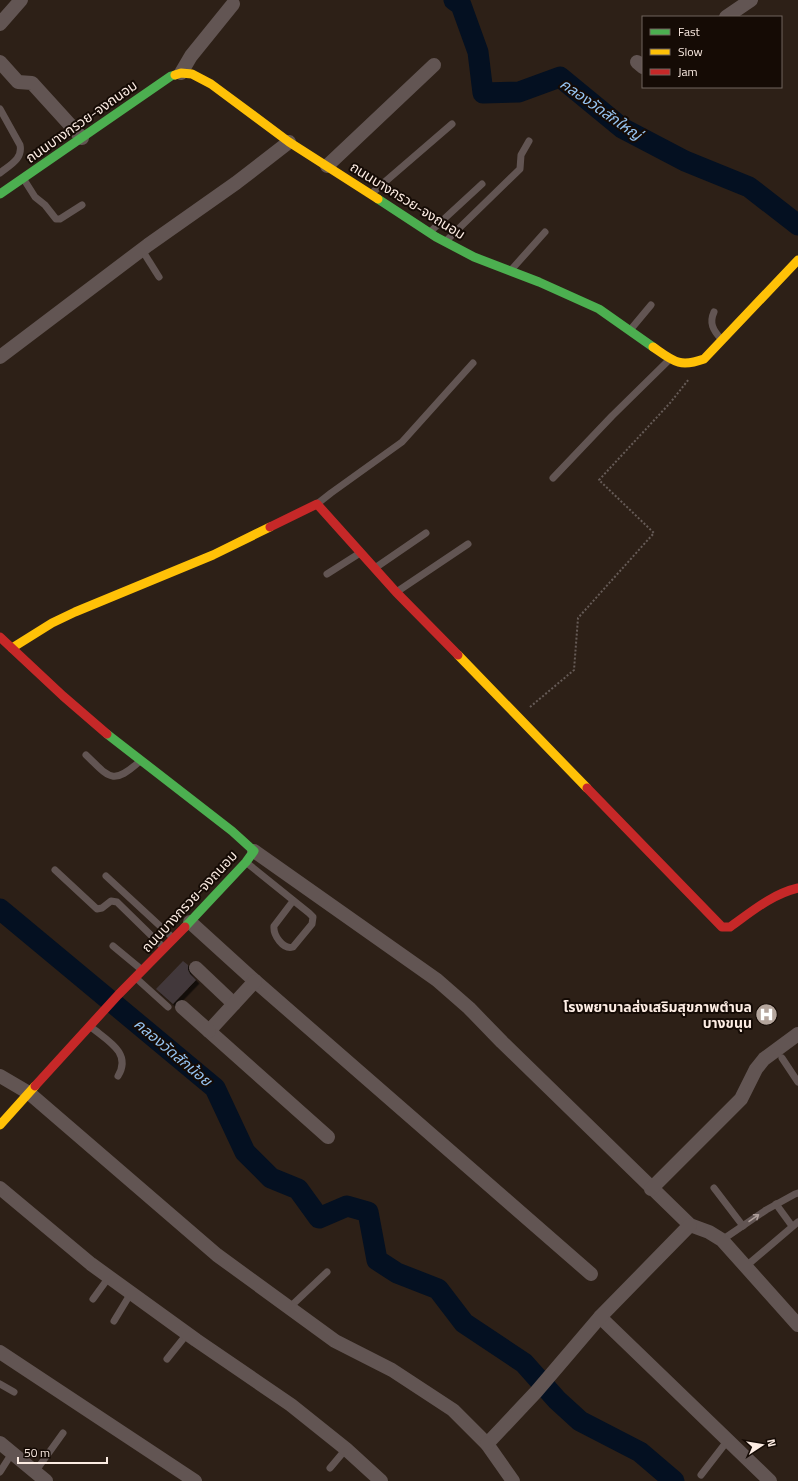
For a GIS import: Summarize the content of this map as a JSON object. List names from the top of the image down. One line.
{"streets":{"street":["ถนนบางกรวย-จงถนอม"]},"water":["คลองวัดสักใหญ่","คลองวัดสักน้อย"],"places":{"hospital":["โรงพยาบาลส่งเสริมสุขภาพตำบล บางขนุน"]},"legend":["Fast","Slow","Jam"],"scale_bar":"50 m","north":"right"}
